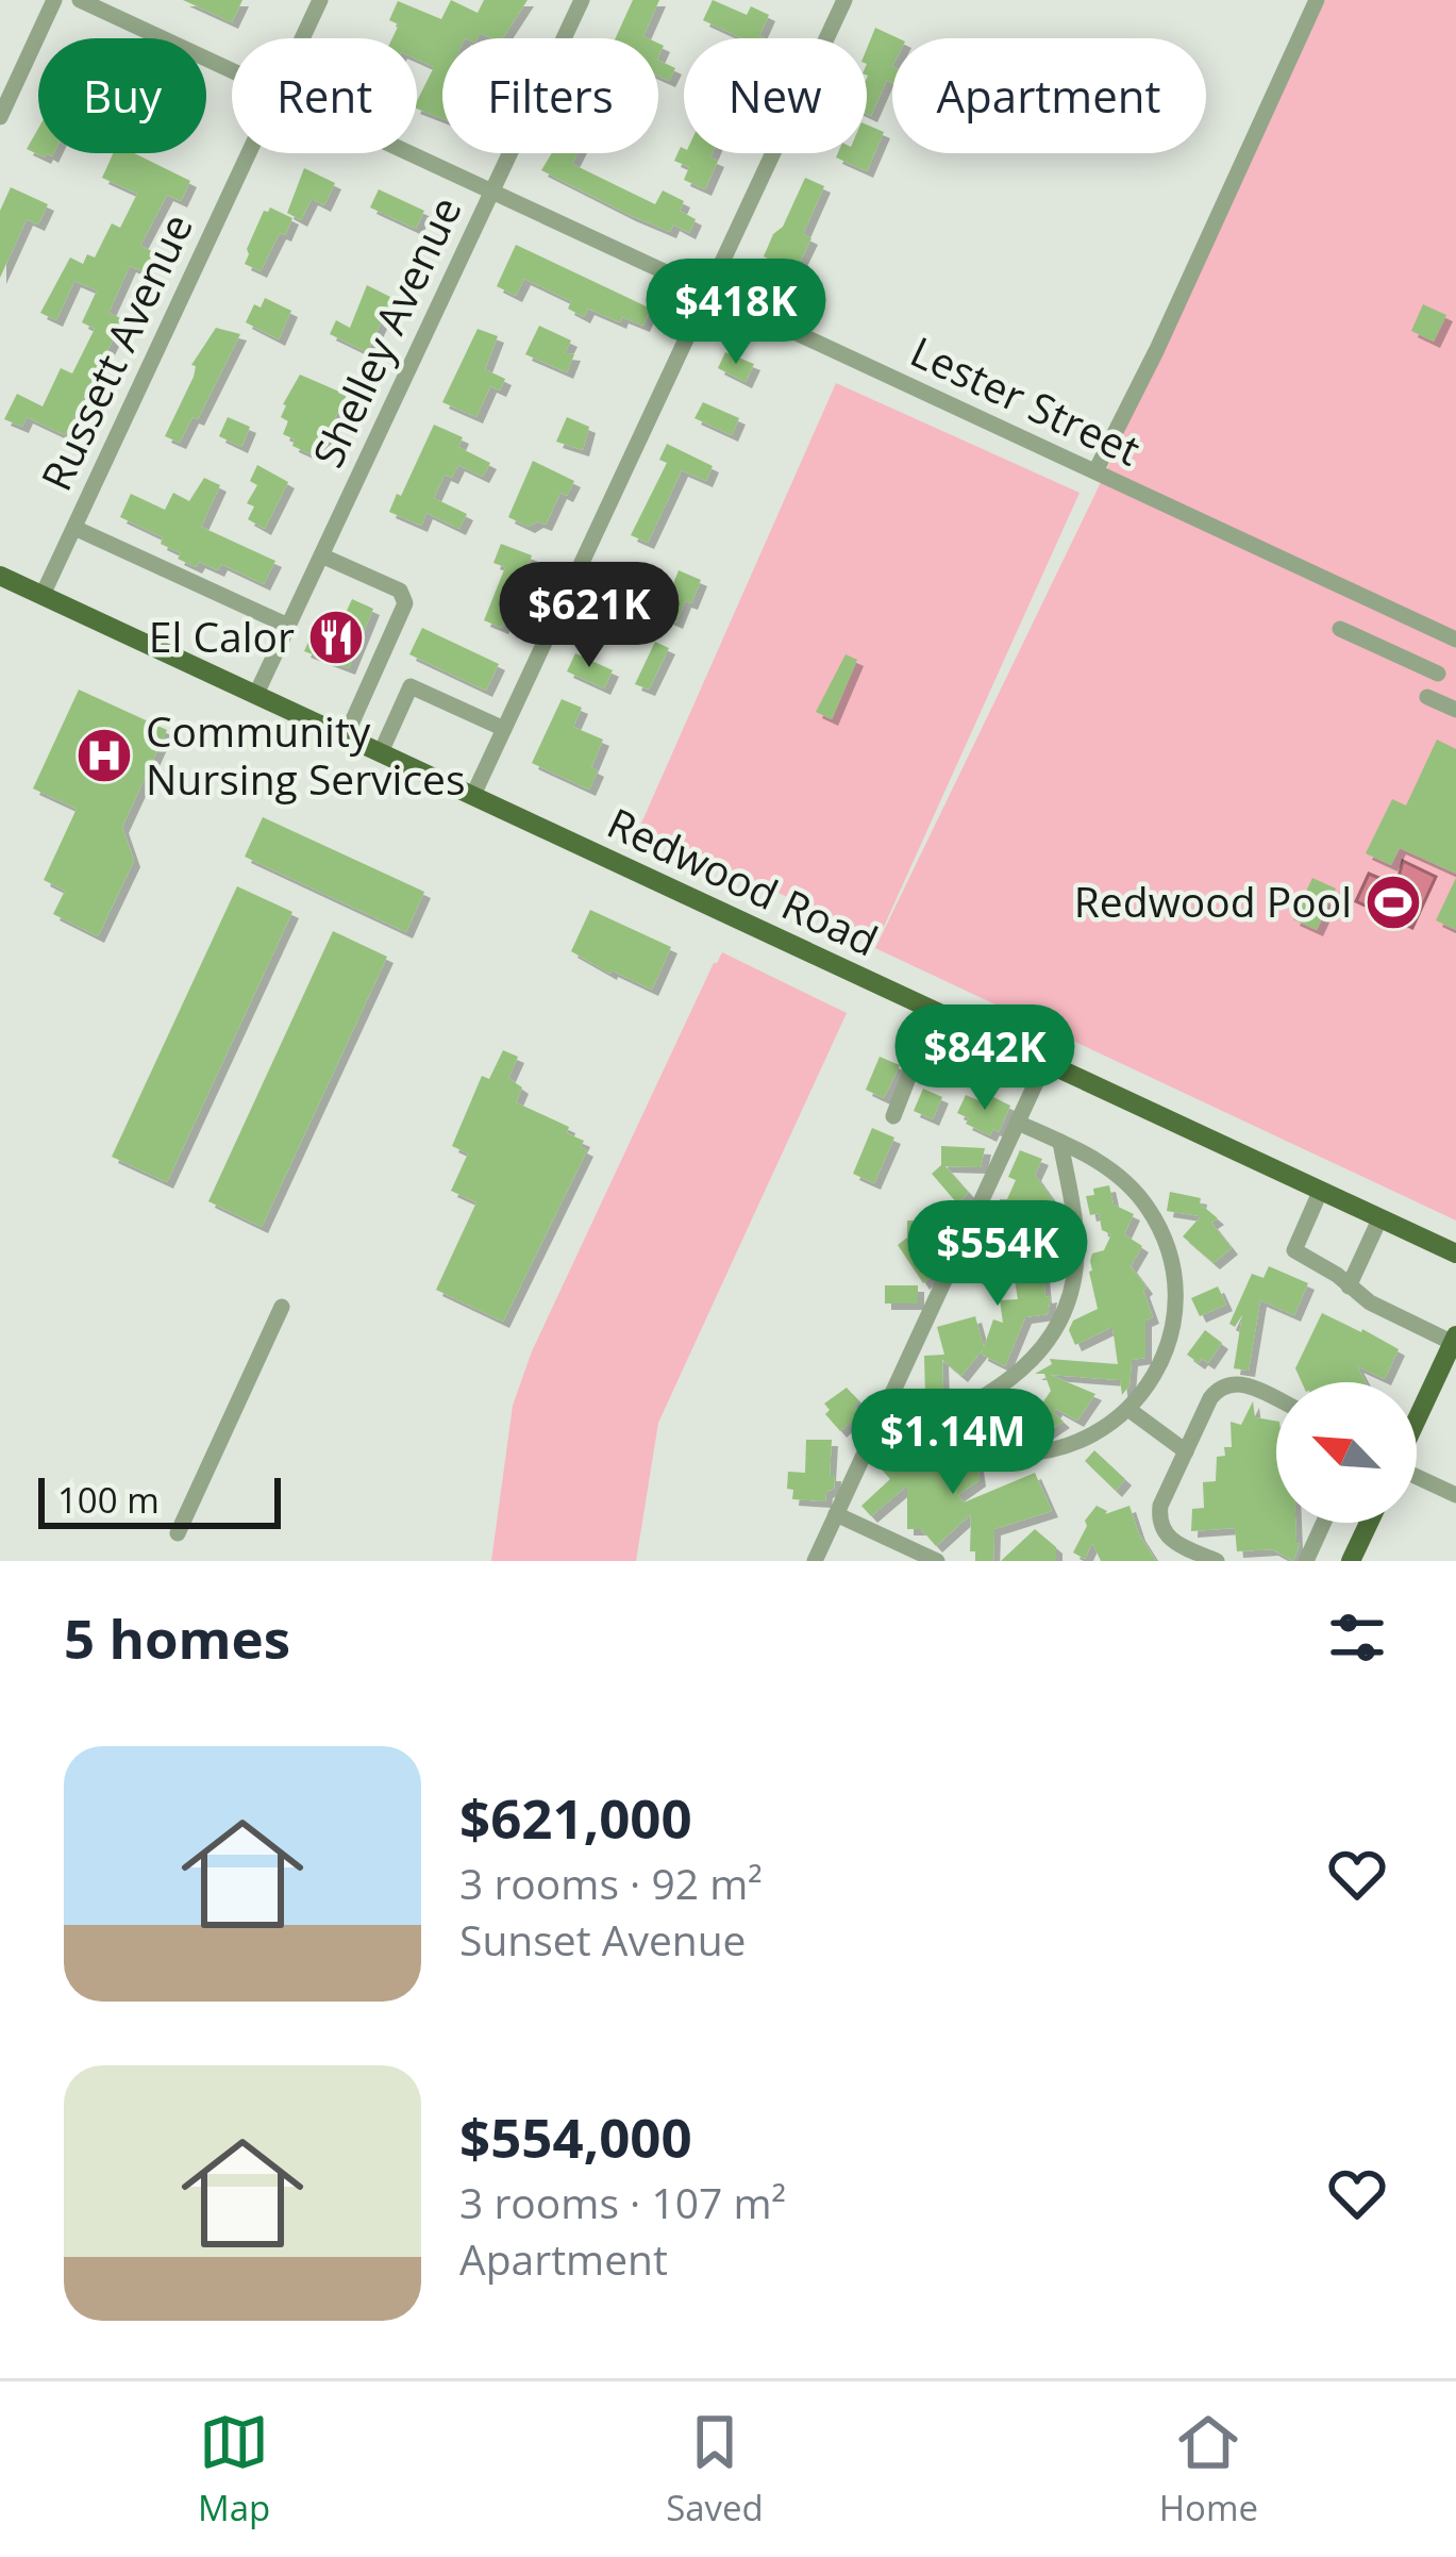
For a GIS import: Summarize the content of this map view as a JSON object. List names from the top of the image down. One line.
{"streets":{"main road":["Redwood Road"],"street":["Shelley Avenue","Russett Avenue","Lester Street"]},"crossings":[["Shelley Avenue","Lester Street"],["Shelley Avenue","Redwood Road"],["Russett Avenue","Redwood Road"]],"places":{"restaurant":["El Calor"],"hospital":["Community Nursing Services"],"sports":["Redwood Pool"]},"scale_bar":"100 m","north":"top left","page":{"chip":["Buy","Rent","Filters","New","Apartment"],"price":["$418K","$621K","$842K","$554K","$1.14M"],"scale":"100 m","heading":"5 homes","list":[{"name":"$621,000","note":"3 rooms · 92 m² · Sunset Avenue"},{"name":"$554,000","note":"3 rooms · 107 m² · Apartment"}],"tabs":["Map","Saved","Home"]}}
